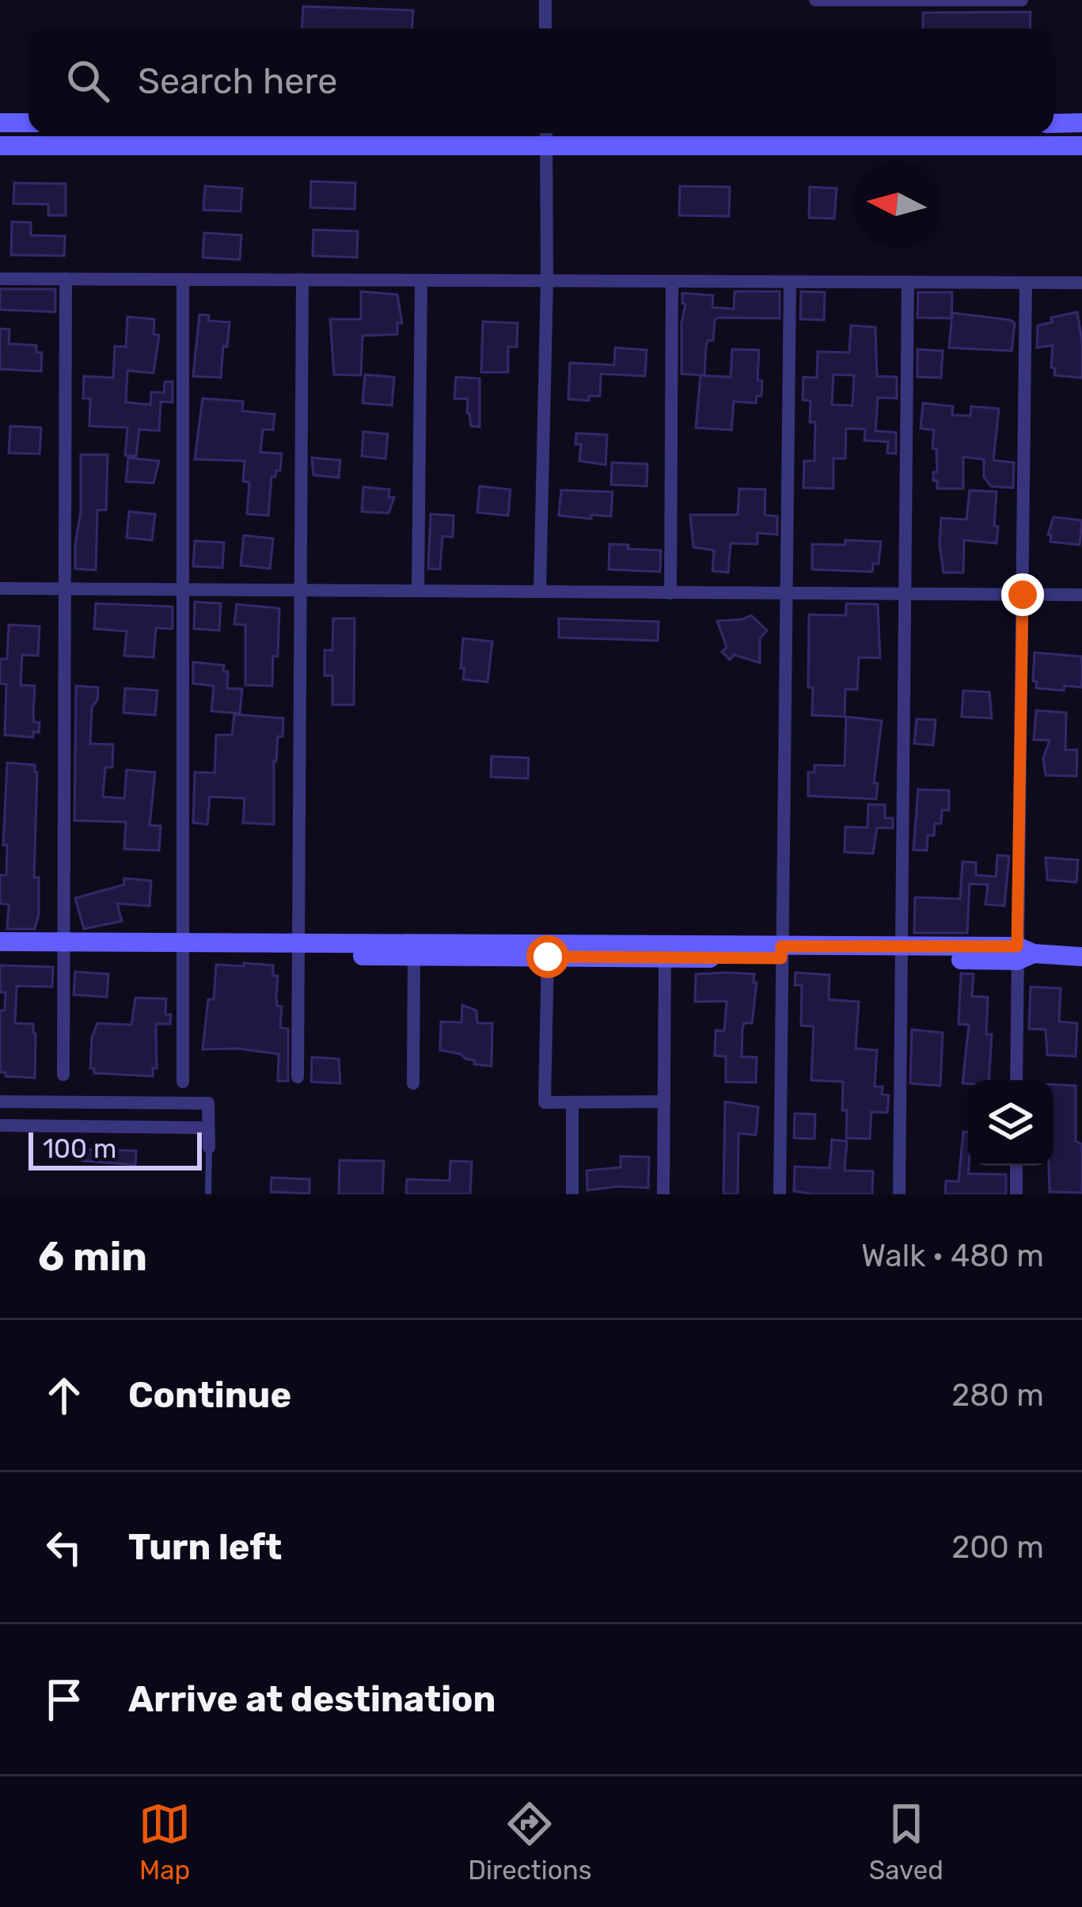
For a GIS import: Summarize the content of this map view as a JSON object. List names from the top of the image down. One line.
{"scale_bar":"100 m","north":"left","page":{"search":"Search here","scale":"100 m","heading":["6 min","Walk · 480 m"],"list":[["Continue","280 m"],["Turn left","200 m"],"Arrive at destination"],"nav":["Map","Directions","Saved"]}}
